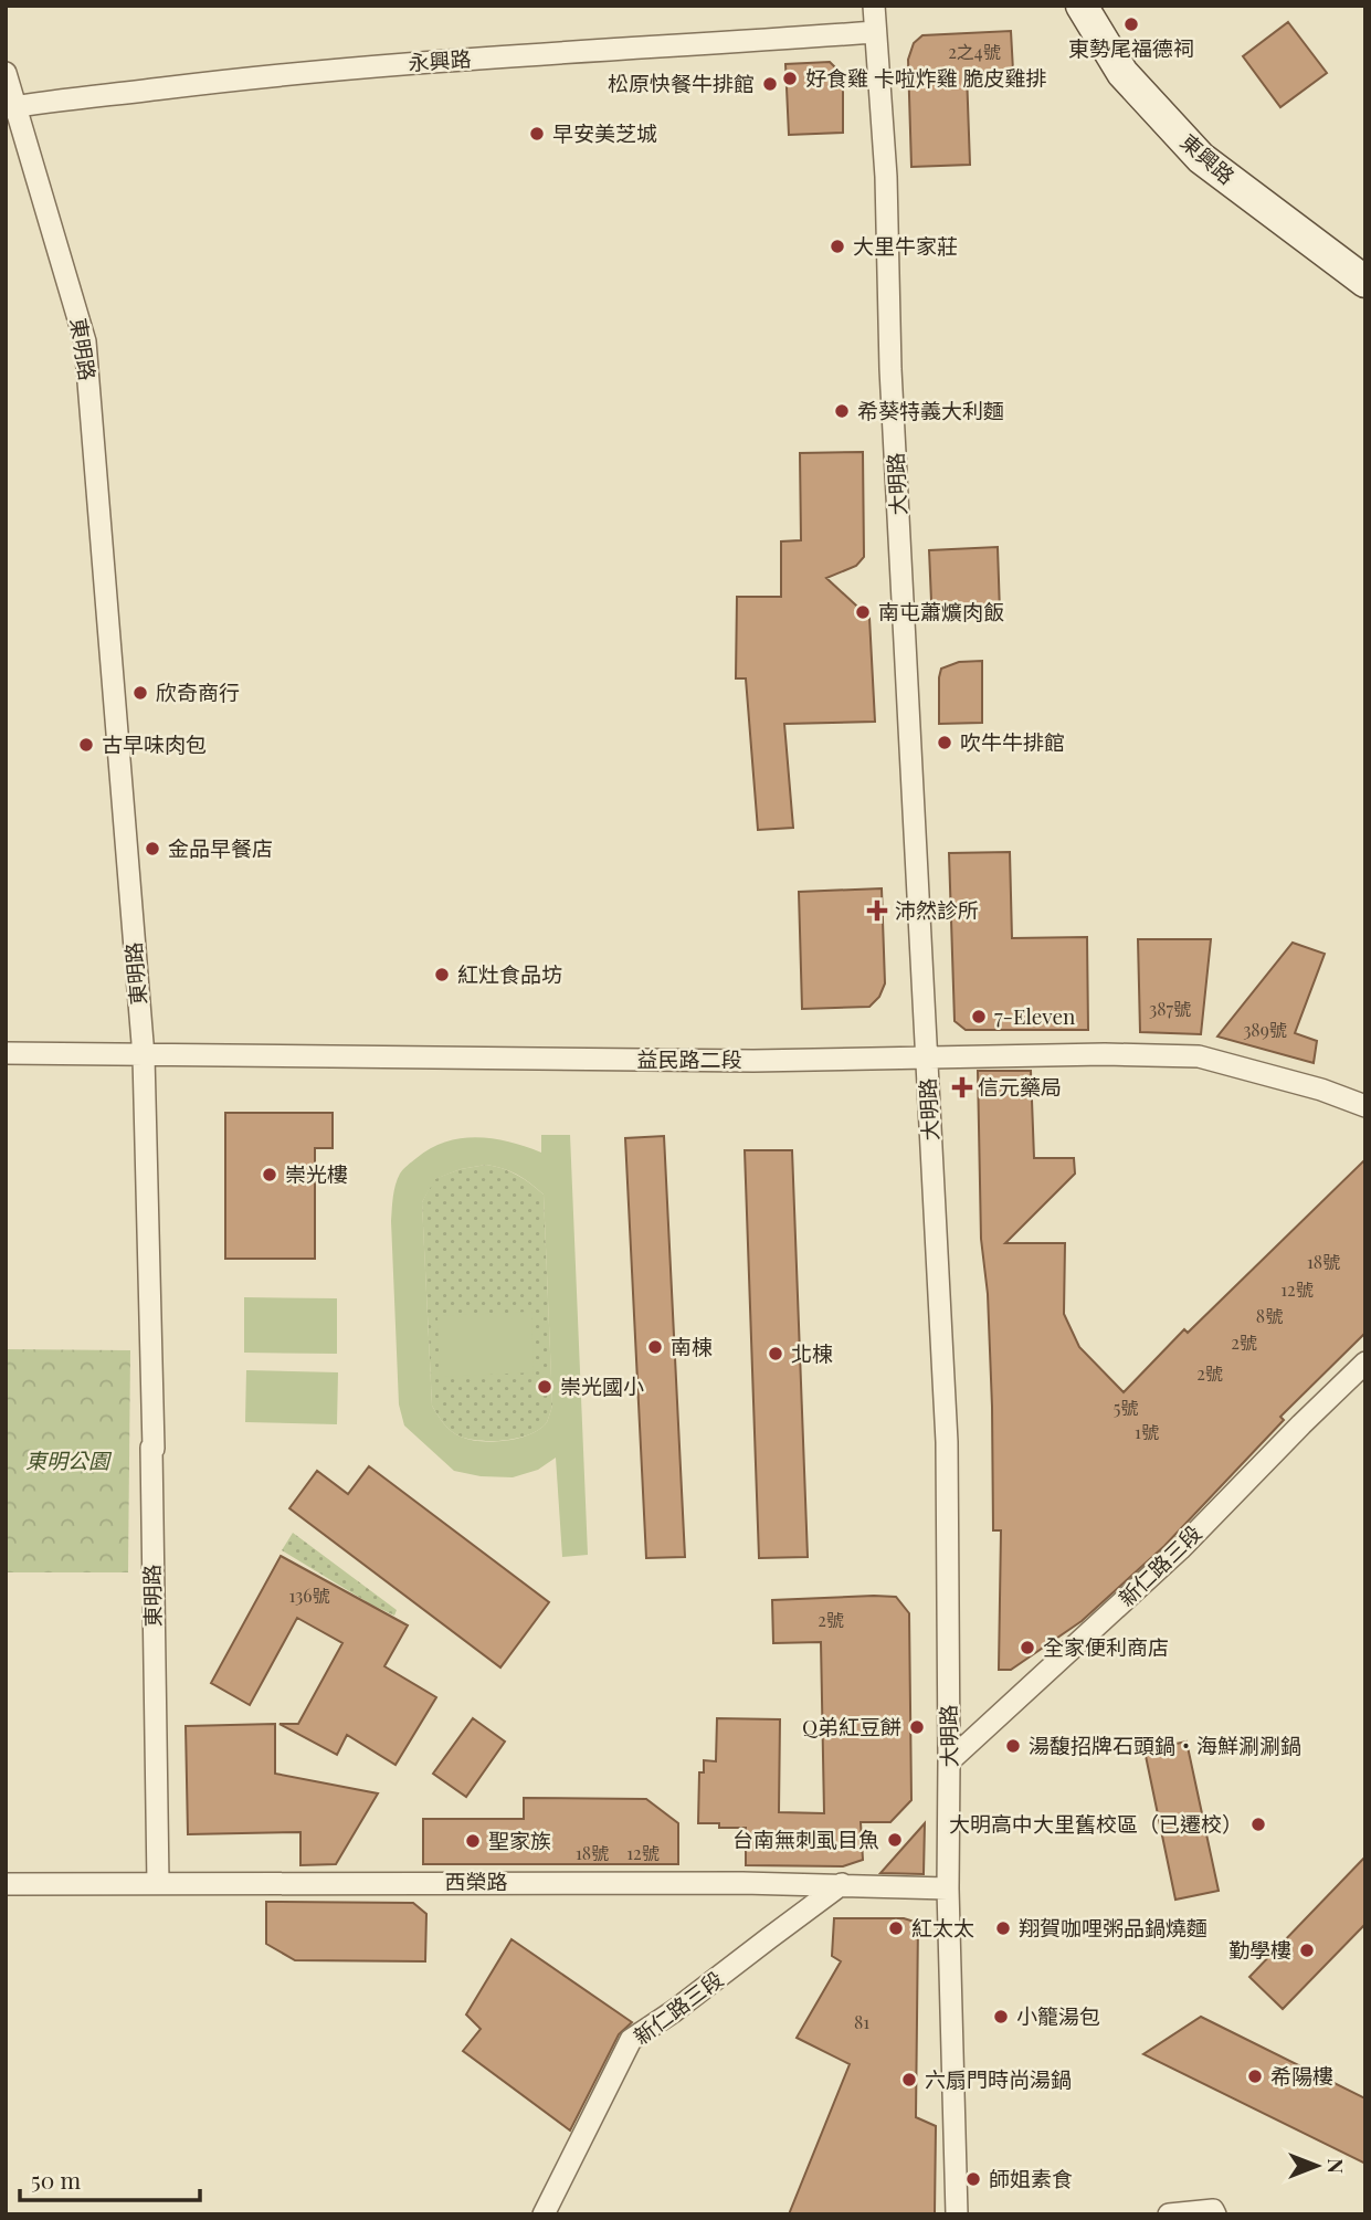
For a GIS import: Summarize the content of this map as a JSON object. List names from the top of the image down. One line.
{"streets":{"street":["永興路","東興路","東明路","大明路","益民路二段","新仁路三段","西榮路"]},"crossings":[["永興路","東明路"],["永興路","大明路"],["東明路","益民路二段"],["東明路","西榮路"],["大明路","益民路二段"],["大明路","新仁路三段"],["大明路","西榮路"],["新仁路三段","西榮路"]],"parks":["東明公園"],"places":{"other":["東勢尾福德祠","好食雞 卡啦炸雞 脆皮雞排","松原快餐牛排館","早安美芝城","大里牛家莊","希葵特義大利麵","南屯蕭爌肉飯","欣奇商行","吹牛牛排館","古早味肉包","金品早餐店","紅灶食品坊","7-Eleven","崇光樓","南棟","北棟","崇光國小","全家便利商店","Q弟紅豆餅","湯馥招牌石頭鍋‧海鮮涮涮鍋","大明高中大里舊校區（已遷校）","台南無刺虱目魚","聖家族","紅太太","翔賀咖哩粥品鍋燒麵","勤學樓","小籠湯包","希陽樓","六扇門時尚湯鍋","師姐素食"],"health":["沛然診所","信元藥局"]},"house_numbers":["2之4號","387號","389號","18號","12號","8號","2號","2號","5號","1號","136號","2號","18號","12號","81"],"scale_bar":"50 m","north":"right"}
